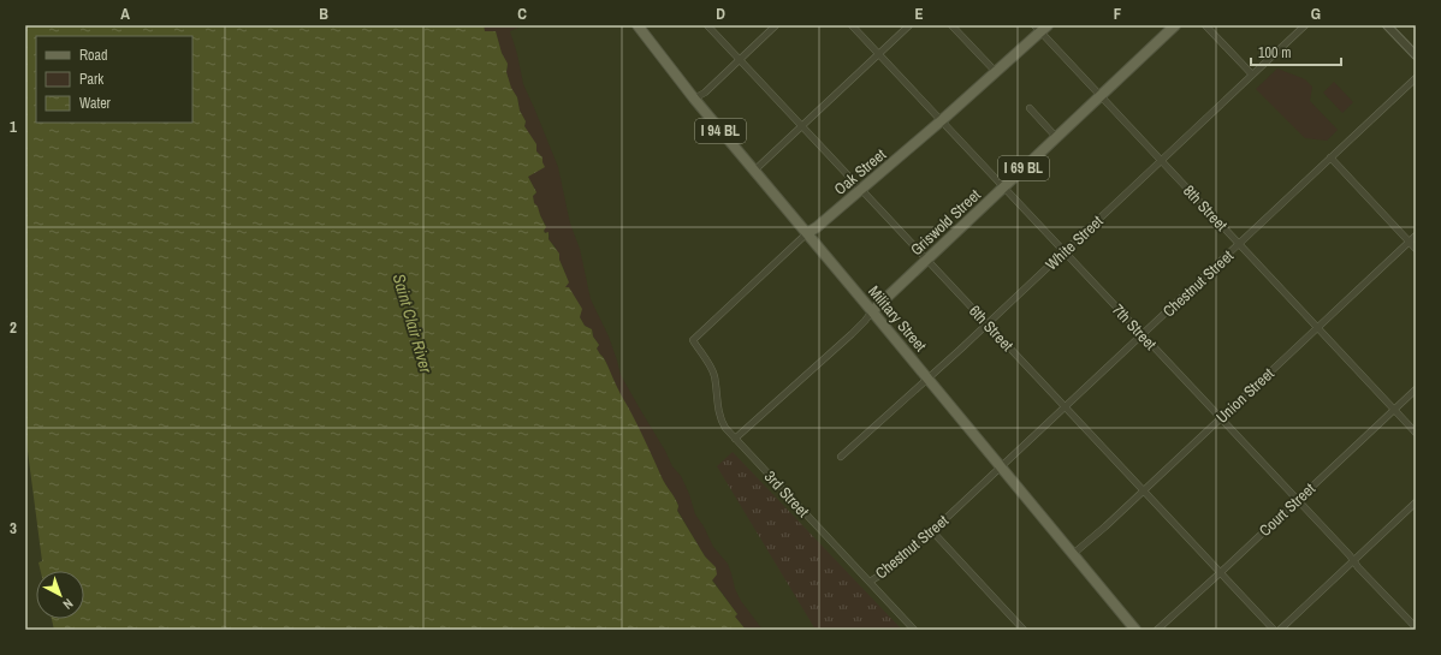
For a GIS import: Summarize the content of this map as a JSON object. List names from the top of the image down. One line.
{"streets":{"main road":["I 94 BL","I 69 BL","Oak Street","Griswold Street","Military Street"],"street":["8th Street","White Street","Chestnut Street","7th Street","6th Street","Union Street","3rd Street","Court Street"]},"crossings":[["Oak Street","8th Street"],["Oak Street","Military Street"],["Oak Street","7th Street"],["Oak Street","6th Street"],["Oak Street","3rd Street"],["8th Street","Griswold Street"],["8th Street","White Street"],["8th Street","Chestnut Street"],["8th Street","Union Street"],["8th Street","Court Street"],["Griswold Street","Military Street"],["Griswold Street","7th Street"],["Griswold Street","6th Street"],["Griswold Street","3rd Street"],["White Street","Military Street"],["White Street","7th Street"],["White Street","6th Street"],["Chestnut Street","Military Street"],["Chestnut Street","7th Street"],["Chestnut Street","6th Street"],["Chestnut Street","3rd Street"],["Military Street","Union Street"],["7th Street","Union Street"],["7th Street","Court Street"],["6th Street","Union Street"],["6th Street","Court Street"]],"water":["Saint Clair River"],"legend":["Road","Park","Water"],"scale_bar":"100 m","north":"bottom right","grid":{"columns":["A","B","C","D","E","F","G"],"rows":["1","2","3"]}}
